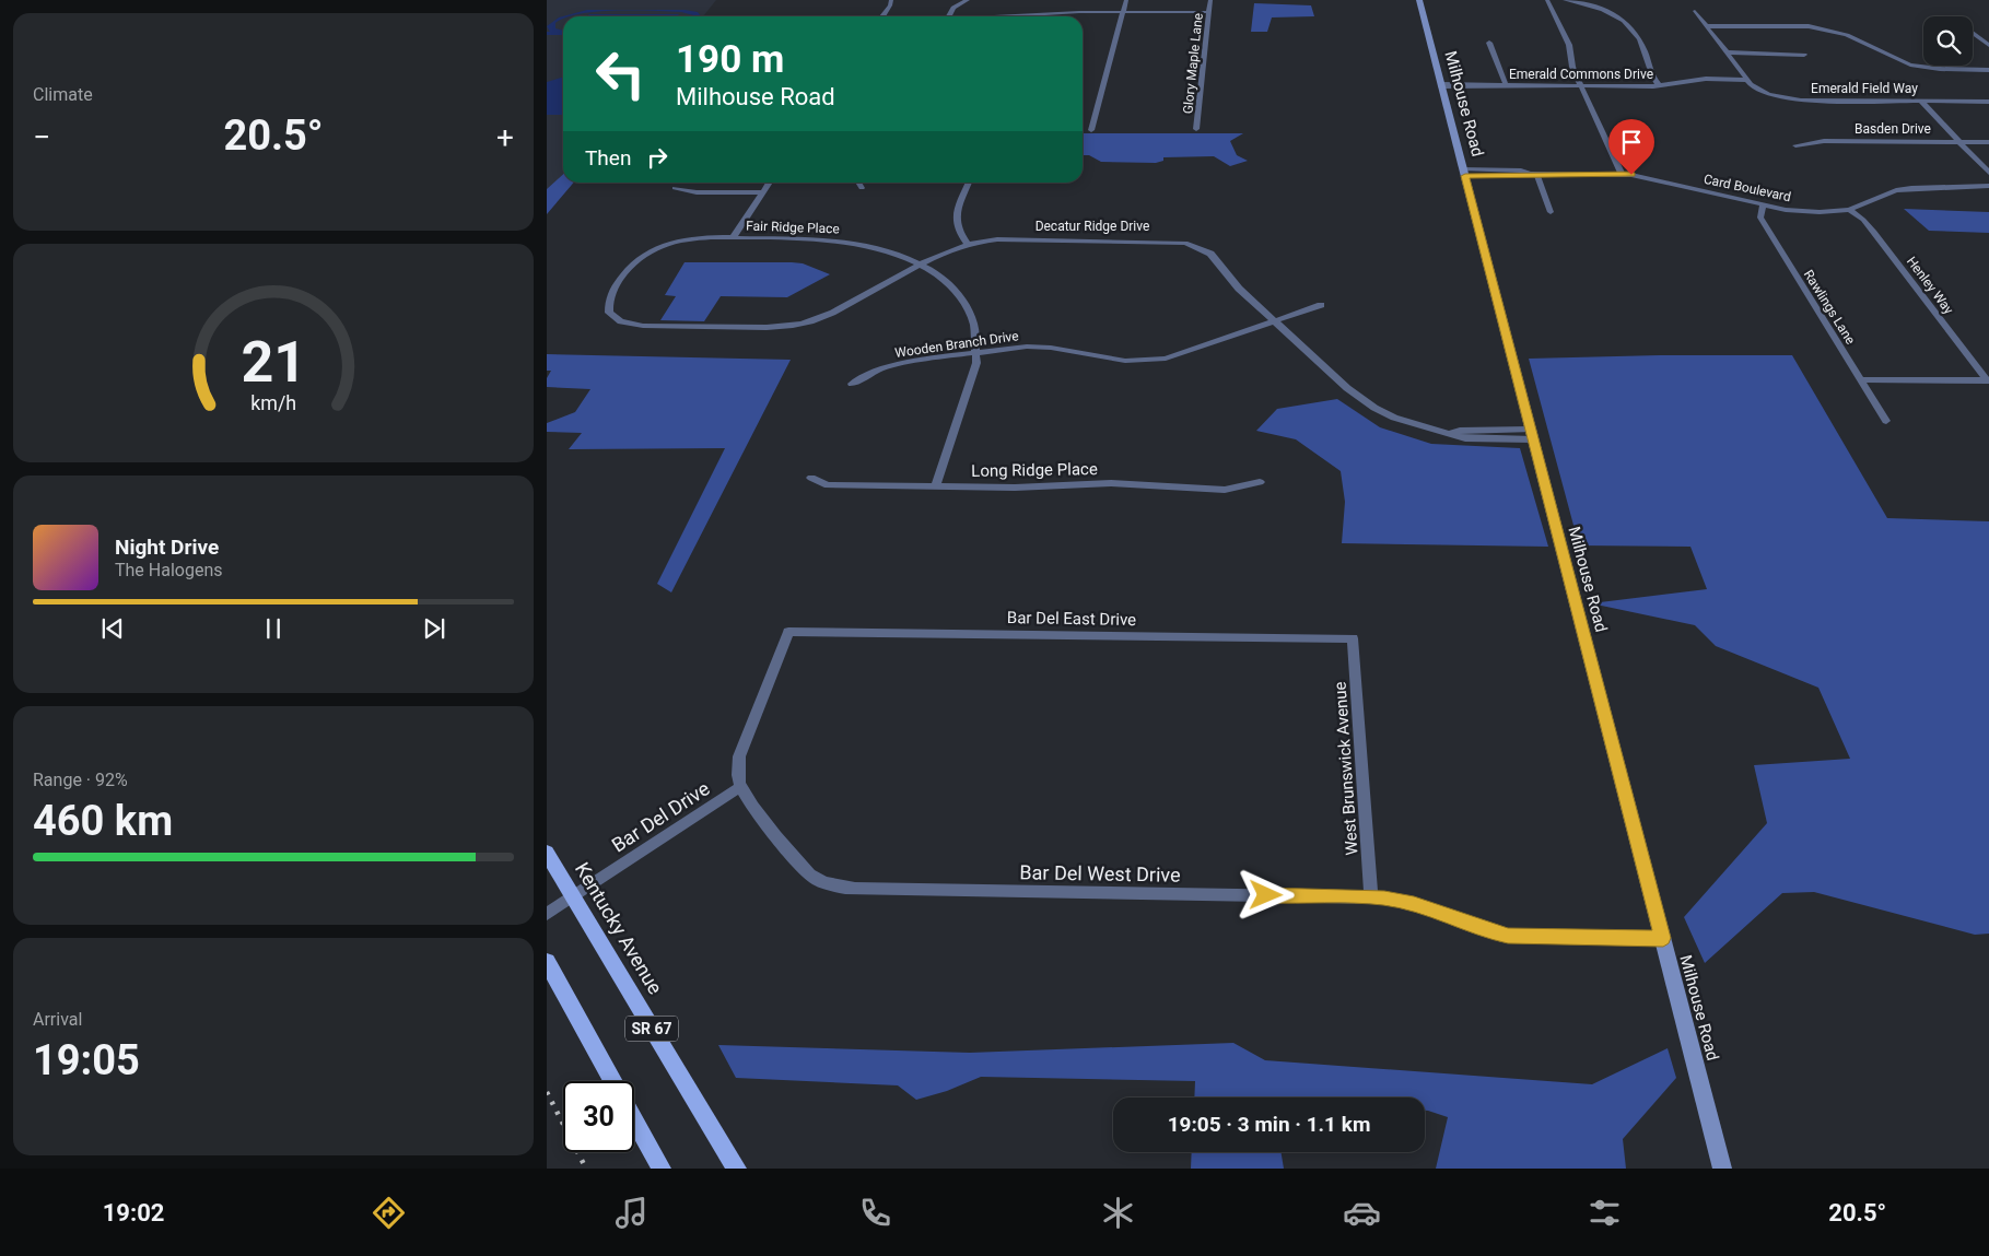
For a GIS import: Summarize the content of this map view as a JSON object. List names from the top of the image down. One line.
{"streets":{"main road":["Kentucky Avenue","SR 67"],"street":["Glory Maple Lane","Emerald Commons Drive","Emerald Field Way","Milhouse Road","Basden Drive","Card Boulevard","Decatur Ridge Drive","Fair Ridge Place","Henley Way","Rawlings Lane","Wooden Branch Drive","Long Ridge Place","Bar Del East Drive","West Brunswick Avenue","Bar Del Drive","Bar Del West Drive"]},"crossings":[["Emerald Commons Drive","Emerald Field Way"],["Emerald Commons Drive","Milhouse Road"],["Milhouse Road","Card Boulevard"],["Milhouse Road","Decatur Ridge Drive"],["Milhouse Road","Bar Del West Drive"],["Card Boulevard","Henley Way"],["Card Boulevard","Rawlings Lane"],["Decatur Ridge Drive","Fair Ridge Place"],["Decatur Ridge Drive","Wooden Branch Drive"],["Fair Ridge Place","Wooden Branch Drive"],["Fair Ridge Place","Long Ridge Place"],["Bar Del East Drive","West Brunswick Avenue"],["Bar Del East Drive","Bar Del Drive"],["Bar Del East Drive","Bar Del West Drive"],["West Brunswick Avenue","Bar Del West Drive"],["Bar Del Drive","Bar Del West Drive"],["Bar Del Drive","Kentucky Avenue"]],"page":{"tile":["Climate",["Range · 92%","460 km"],["Arrival","19:05"]],"turn":["190 m","Milhouse Road"],"heat":["−","20.5°","+"],"then":"Then","song":["Night Drive","The Halogens"],"limit":"30","trip":"19:05 · 3 min · 1.1 km","tabs":["19:02","20.5°"],"gauge":["21","km/h"]}}
